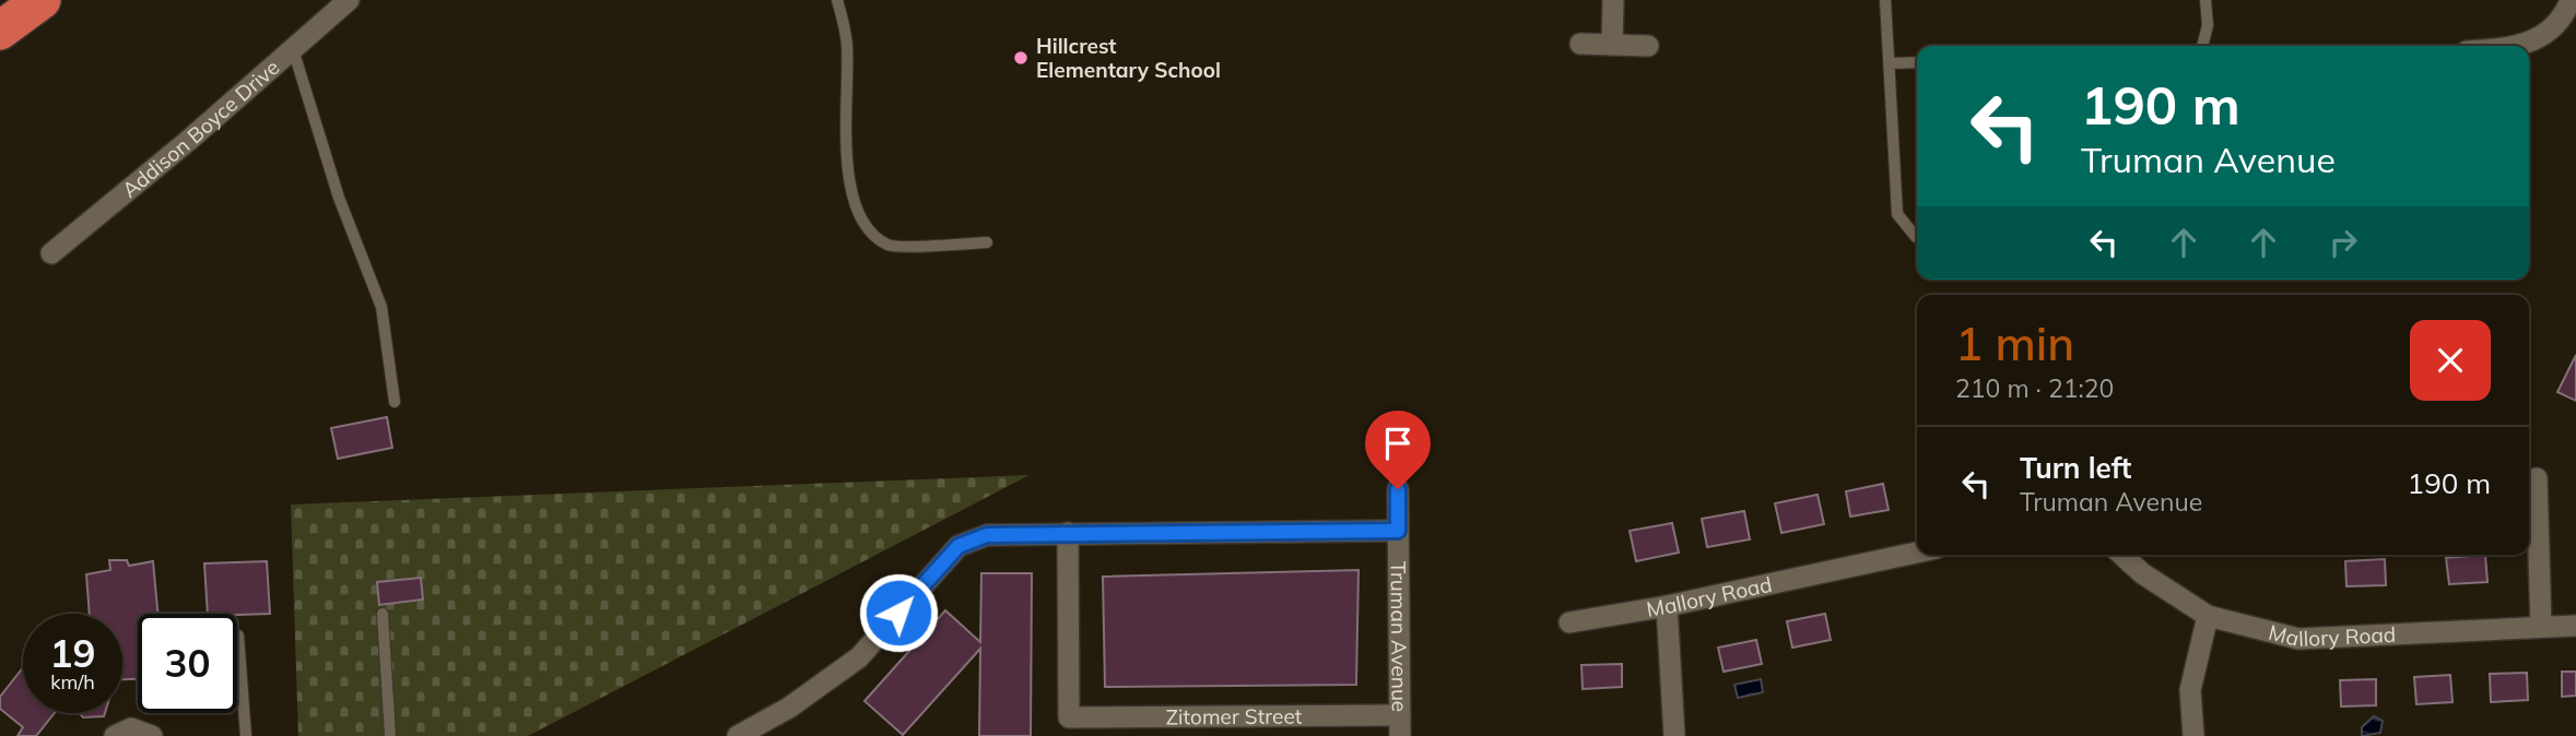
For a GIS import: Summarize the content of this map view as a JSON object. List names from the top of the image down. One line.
{"streets":{"street":["Addison Boyce Drive","Mallory Road","Truman Avenue","Zitomer Street"]},"crossings":[["Truman Avenue","Zitomer Street"]],"places":["Hillcrest Elementary School"],"page":{"turn":["190 m","Truman Avenue"],"heading":["1 min","210 m · 21:20"],"list":[{"name":"Turn left","note":"Truman Avenue","value":"190 m"}],"speed":"19 km/h","limit":"30"}}
